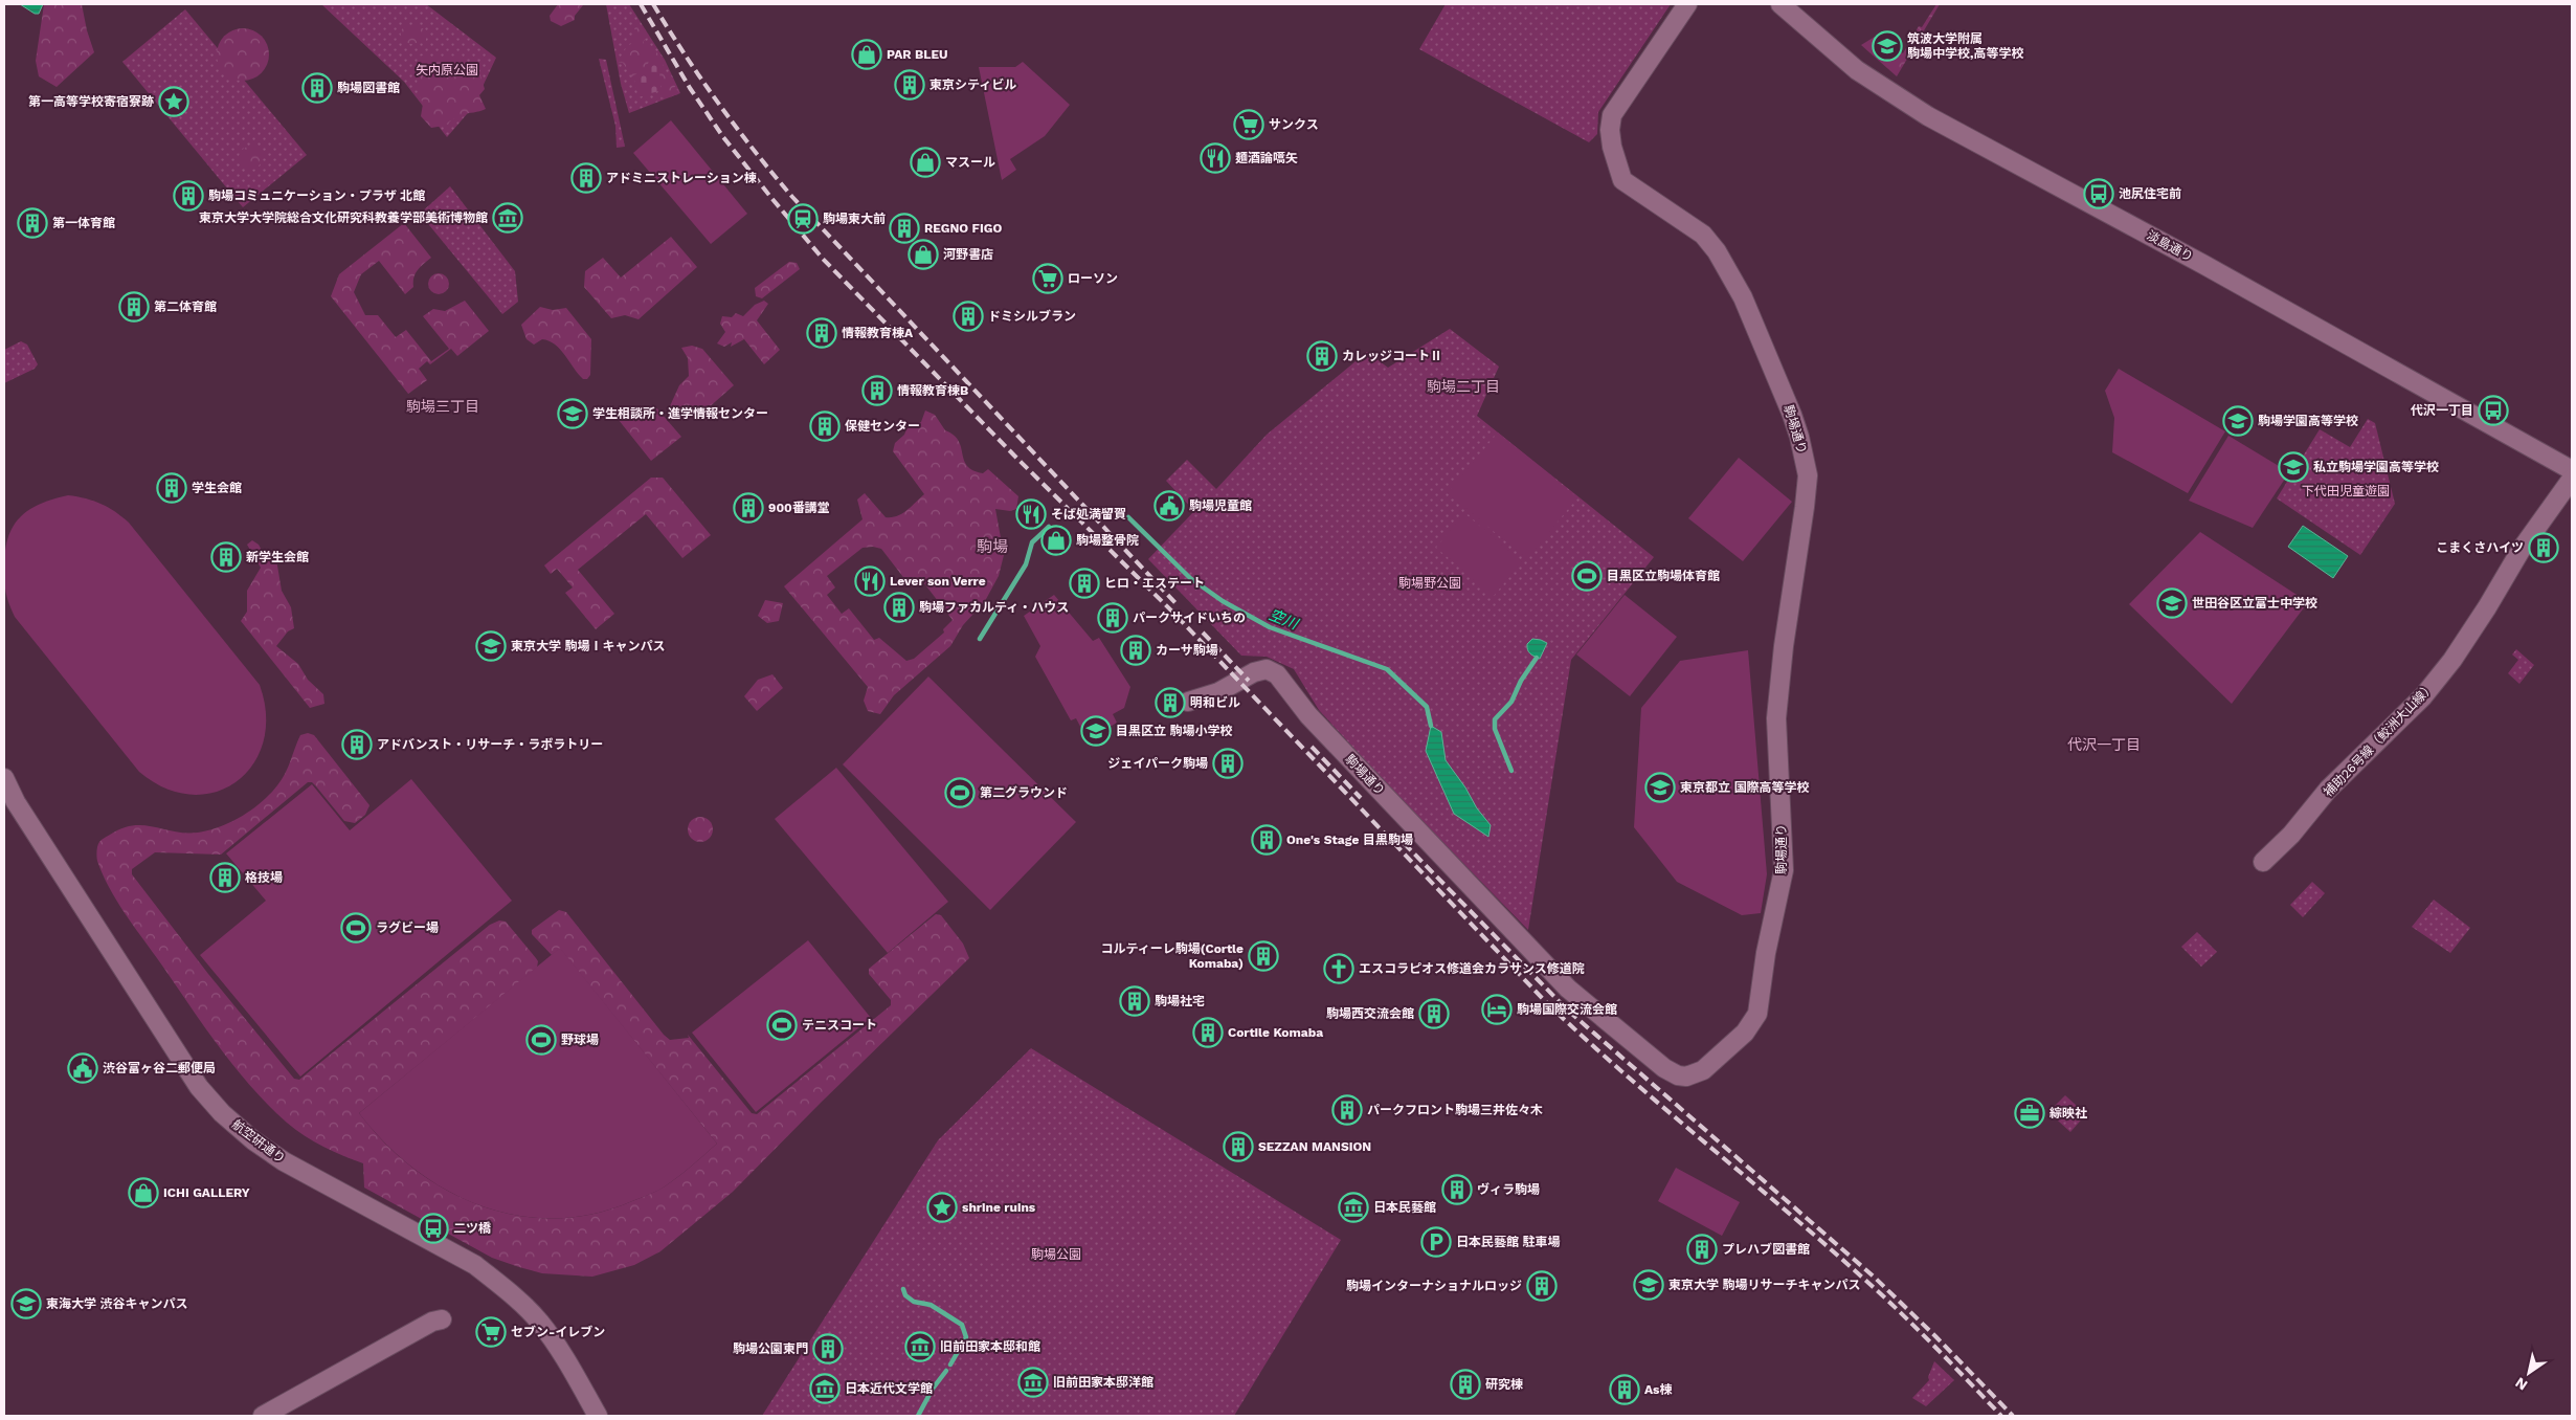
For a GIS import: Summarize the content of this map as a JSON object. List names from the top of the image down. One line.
{"streets":{"street":["淡島通り","駒場通り","補助26号線（鮫洲大山線）","航空研通り"]},"districts":["駒場二丁目","駒場三丁目","駒場","代沢一丁目"],"water":["空川"],"parks":["矢内原公園","下代田児童遊園","駒場野公園","駒場公園"],"places":{"school or university":["筑波大学附属 駒場中学校,高等学校","学生相談所・進学情報センター","駒場学園高等学校","私立駒場学園高等学校","世田谷区立富士中学校","東京大学 駒場Ⅰキャンパス","目黒区立 駒場小学校","東京都立 国際高等学校","東京大学 駒場リサーチキャンパス","東海大学 渋谷キャンパス"],"shop":["PAR BLEU","マスール","河野書店","駒場整骨院","ICHI GALLERY"],"building":["東京シティビル","駒場図書館","アドミニストレーション棟","駒場コミュニケーション・プラザ 北館","第一体育館","REGNO FIGO","第二体育館","ドミシルブラン","情報教育棟A","カレッジコートⅡ","情報教育棟B","保健センター","学生会館","900番講堂","こまくさハイツ","新学生会館","ヒロ・エステート","駒場ファカルティ・ハウス","パークサイドいちの","カーサ駒場","明和ビル","アドバンスト・リサーチ・ラボラトリー","ジェイパーク駒場","One's Stage 目黒駒場","格技場","コルティーレ駒場(Cortle Komaba)","駒場社宅","駒場西交流会館","Cortile Komaba","パークフロント駒場三井佐々木","SEZZAN MANSION","ヴィラ駒場","プレハブ図書館","駒場インターナショナルロッジ","駒場公園東門","研究棟","As棟"],"place":["第一高等学校寄宿寮跡","shrine ruins"],"supermarket":["サンクス","ローソン","セブン-イレブン"],"restaurant":["麺酒論嚆矢","そば処満留賀","Lever son Verre"],"bus stop":["池尻住宅前","代沢一丁目","二ツ橋"],"museum":["東京大学大学院総合文化研究科教養学部美術博物館","日本民藝館","旧前田家本邸和館","旧前田家本邸洋館","日本近代文学館"],"station":["駒場東大前"],"public building":["駒場児童館","渋谷富ヶ谷二郵便局"],"sports":["目黒区立駒場体育館","第二グラウンド","ラグビー場","テニスコート","野球場"],"church":["エスコラピオス修道会カラサンス修道院"],"hotel":["駒場国際交流会館"],"office":["綜映社"],"parking":["日本民藝館 駐車場"]},"north":"bottom left"}
